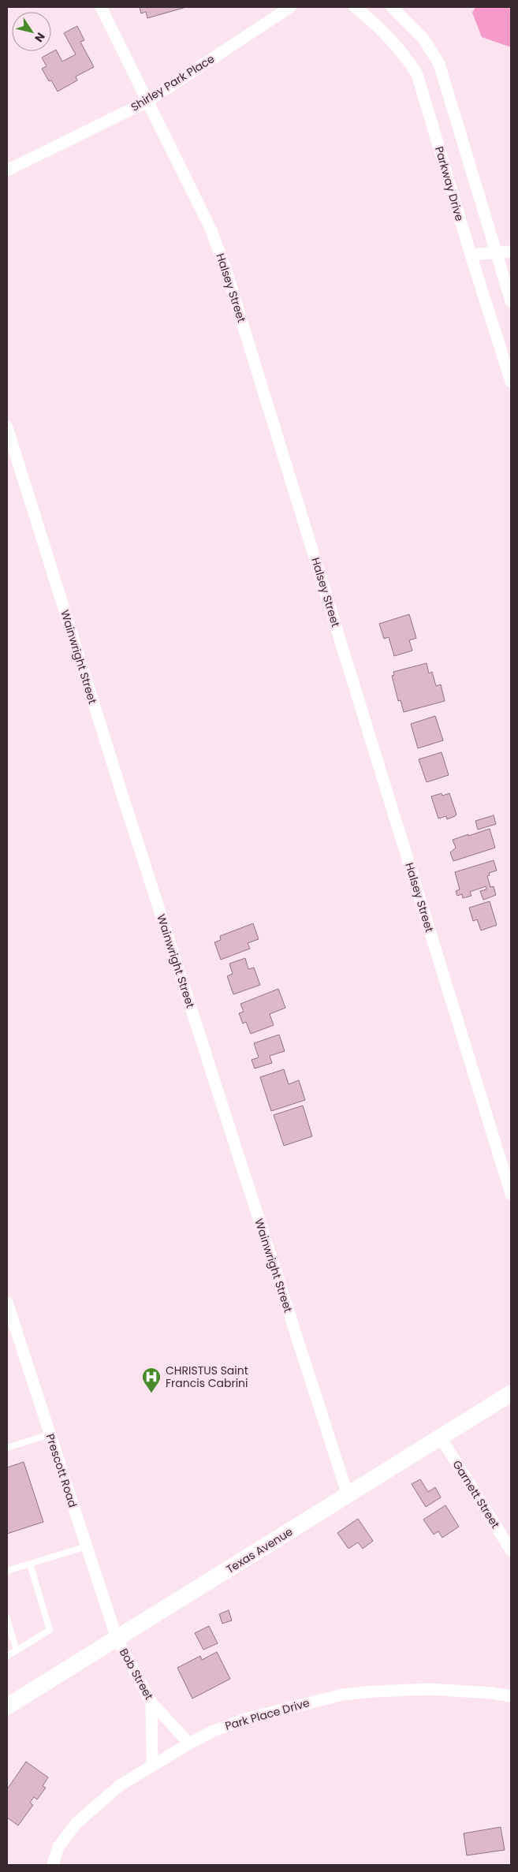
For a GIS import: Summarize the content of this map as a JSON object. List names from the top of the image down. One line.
{"streets":{"street":["Shirley Park Place","Parkway Drive","Halsey Street","Wainwright Street","Prescott Road","Garnett Street","Texas Avenue","Bob Street","Park Place Drive"]},"crossings":[["Shirley Park Place","Halsey Street"],["Wainwright Street","Texas Avenue"],["Prescott Road","Texas Avenue"],["Prescott Road","Bob Street"],["Garnett Street","Texas Avenue"],["Texas Avenue","Bob Street"],["Bob Street","Park Place Drive"]],"places":{"hospital":["CHRISTUS Saint Francis Cabrini"]},"north":"bottom right"}
